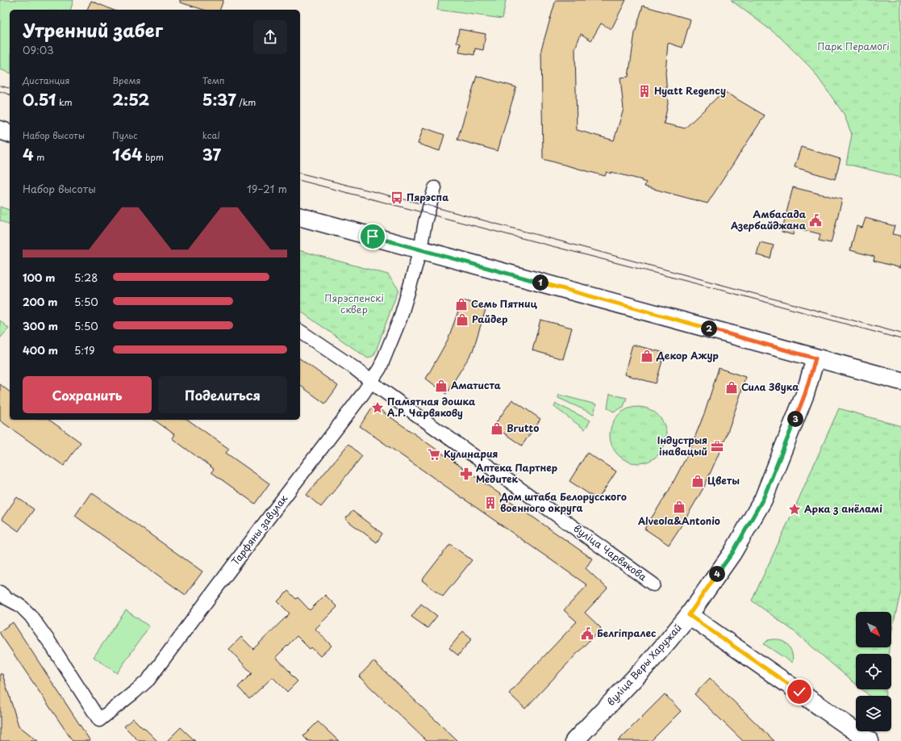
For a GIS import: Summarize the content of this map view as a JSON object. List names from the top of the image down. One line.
{"streets":{"main road":["вуліца Веры Харужай"],"street":["Тарфяны завулак","вуліца Чарвякова"]},"crossings":[["Тарфяны завулак","вуліца Чарвякова"]],"parks":["Парк Перамогі","Пярэспенскі сквер"],"places":{"building":["Hyatt Regency","Дом штаба Белорусского военного округа"],"bus stop":["Пярэспа"],"public building":["Амбасада Азербайджана","Белгіпралес"],"shop":["Семь Пятниц","Райдер","Декор Ажур","Аматиста","Сила Звука","Brutto","Цветы","Alveola&Antonio"],"place":["Памятная дошка А.Р. Чарвякову","Арка з анёламі"],"office":["Індустрыя інавацый"],"supermarket":["Кулинария"],"pharmacy":["Аптека Партнер Медитек"]},"north":"bottom right","page":{"heading":["Утренний забег","09:03"],"stats":[["Дистанция","0.51 km"],["Время","2:52"],["Темп","5:37 /km"],["Набор высоты","4 m"],["Пульс","164 bpm"],["kcal","37"]],"chart":["Набор высоты","19–21 m"],"list":[{"name":"100 m","note":"5:28"},{"name":"200 m","note":"5:50"},{"name":"300 m","note":"5:50"},{"name":"400 m","note":"5:19"}],"pins":["1","2","3","4"],"buttons":["Сохранить","Поделиться"]}}
